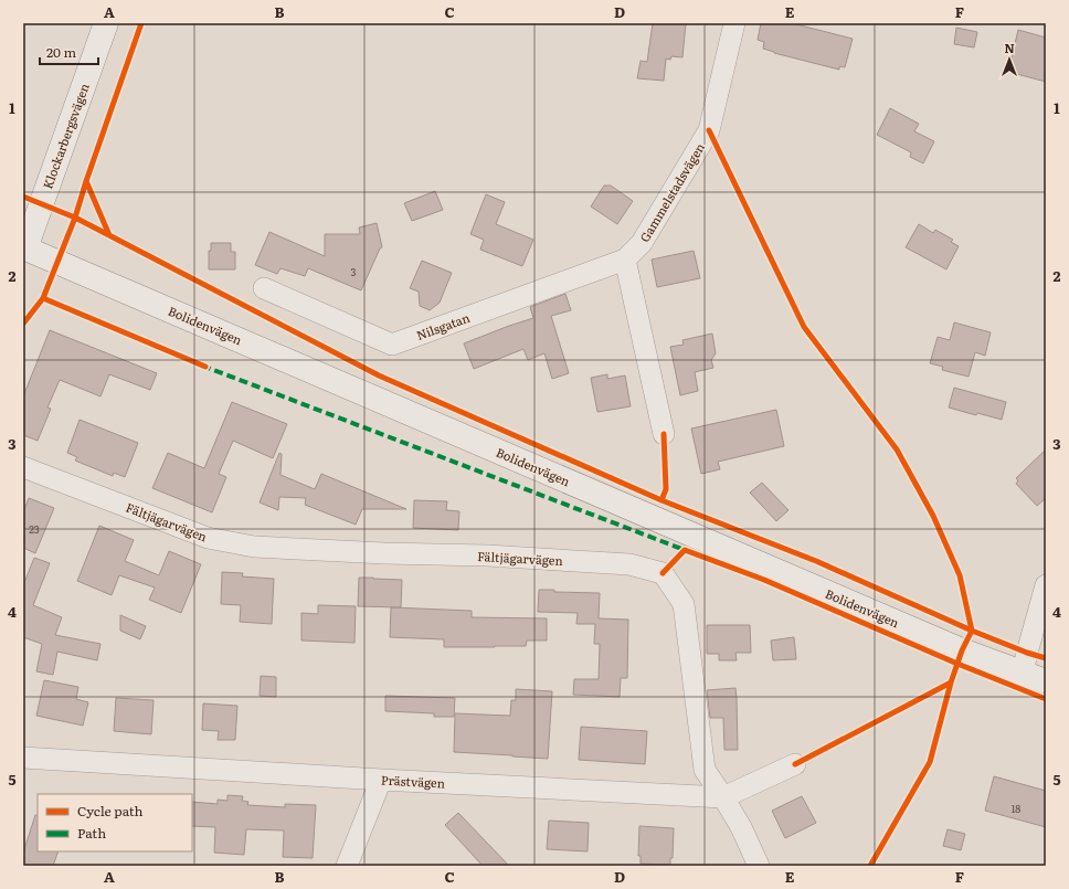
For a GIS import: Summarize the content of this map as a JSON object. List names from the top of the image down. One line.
{"streets":{"main road":["Klockarbergsvägen","Bolidenvägen"],"street":["Gammelstadsvägen","Nilsgatan","Fältjägarvägen","Prästvägen"]},"crossings":[["Klockarbergsvägen","Bolidenvägen"],["Gammelstadsvägen","Nilsgatan"],["Fältjägarvägen","Prästvägen"]],"house_numbers":["3","23","18"],"legend":["Cycle path","Path"],"scale_bar":"20 m","north":"top","grid":{"columns":["A","B","C","D","E","F"],"rows":["1","2","3","4","5"]}}
